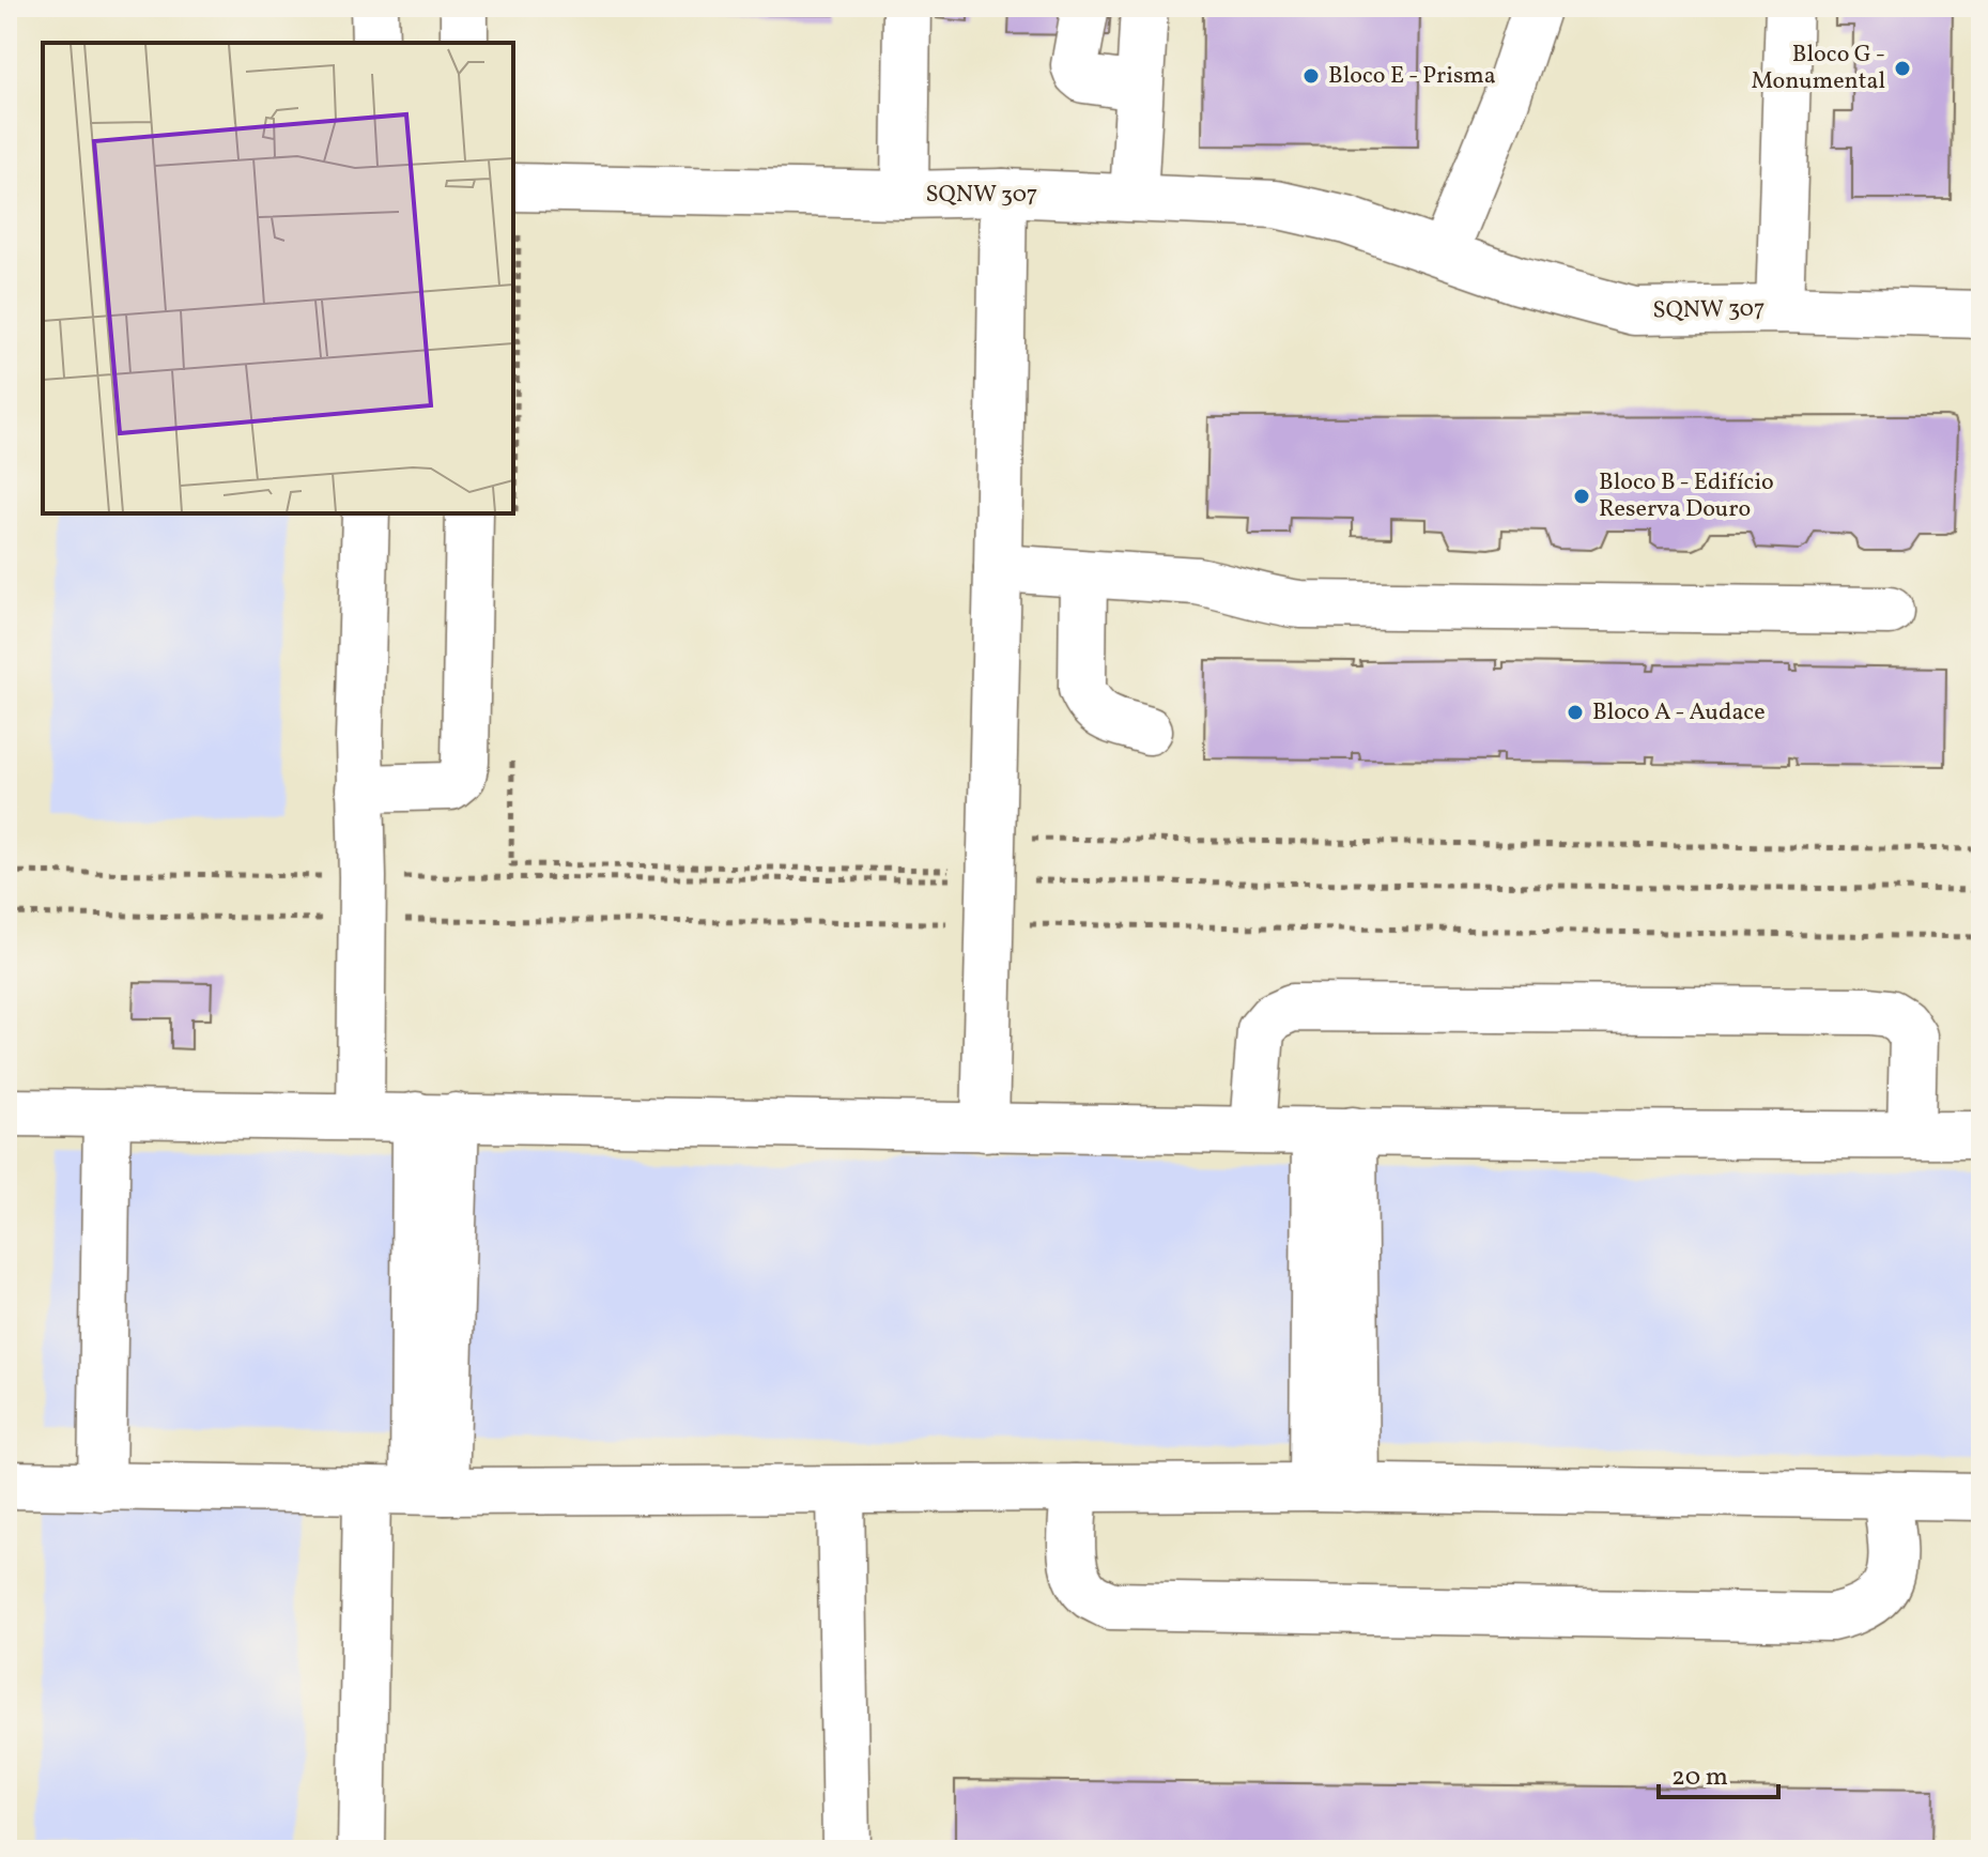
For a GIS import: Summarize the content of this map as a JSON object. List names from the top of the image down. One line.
{"streets":{"street":["SQNW 307"]},"places":["Bloco G - Monumental","Bloco E - Prisma","Bloco B - Edifício Reserva Douro","Bloco A - Audace"],"scale_bar":"20 m"}
